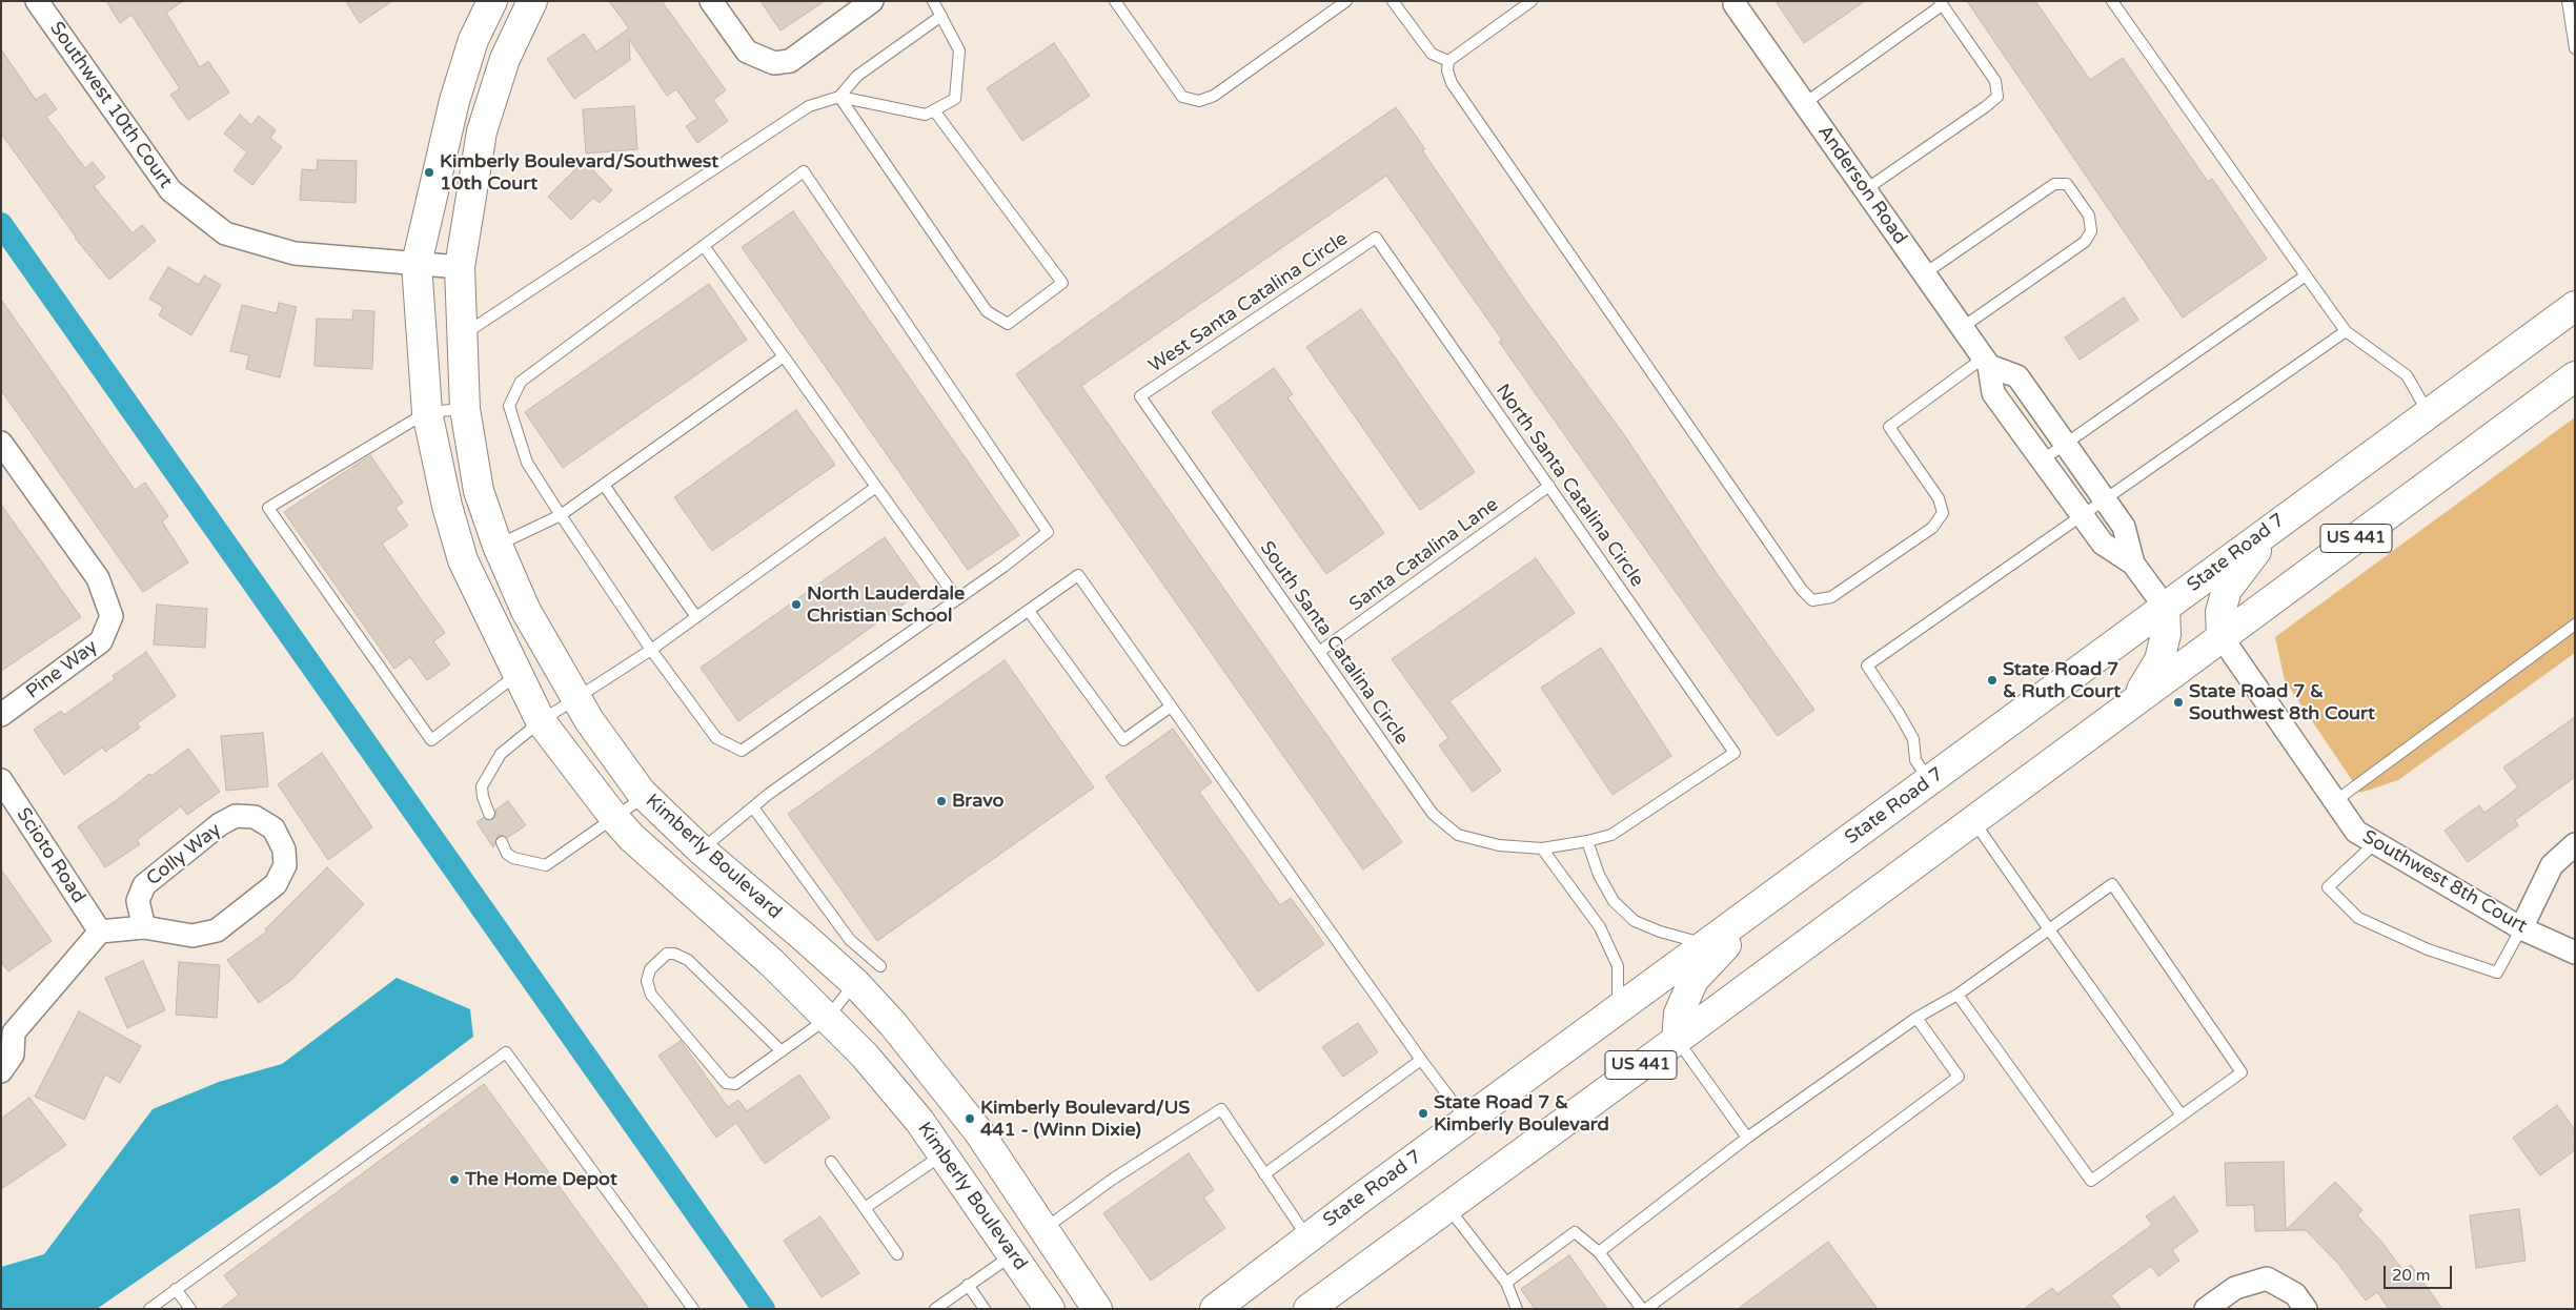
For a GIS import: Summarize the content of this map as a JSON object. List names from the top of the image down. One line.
{"streets":{"main road":["US 441","State Road 7","Kimberly Boulevard"],"street":["Southwest 10th Court","Anderson Road","Pine Way","Colly Way","Scioto Road","Southwest 8th Court"],"lane":["West Santa Catalina Circle","North Santa Catalina Circle","Santa Catalina Lane","South Santa Catalina Circle"]},"crossings":[["Southwest 10th Court","Kimberly Boulevard"],["Anderson Road","State Road 7"],["West Santa Catalina Circle","North Santa Catalina Circle"],["West Santa Catalina Circle","South Santa Catalina Circle"],["North Santa Catalina Circle","Santa Catalina Lane"],["North Santa Catalina Circle","South Santa Catalina Circle"],["US 441","Southwest 8th Court"],["Santa Catalina Lane","South Santa Catalina Circle"],["Colly Way","Scioto Road"]],"places":["Kimberly Boulevard/Southwest 10th Court","North Lauderdale Christian School","State Road 7 & Ruth Court","State Road 7 & Southwest 8th Court","Bravo","State Road 7 & Kimberly Boulevard","Kimberly Boulevard/US 441 - (Winn Dixie)","The Home Depot"],"scale_bar":"20 m"}
